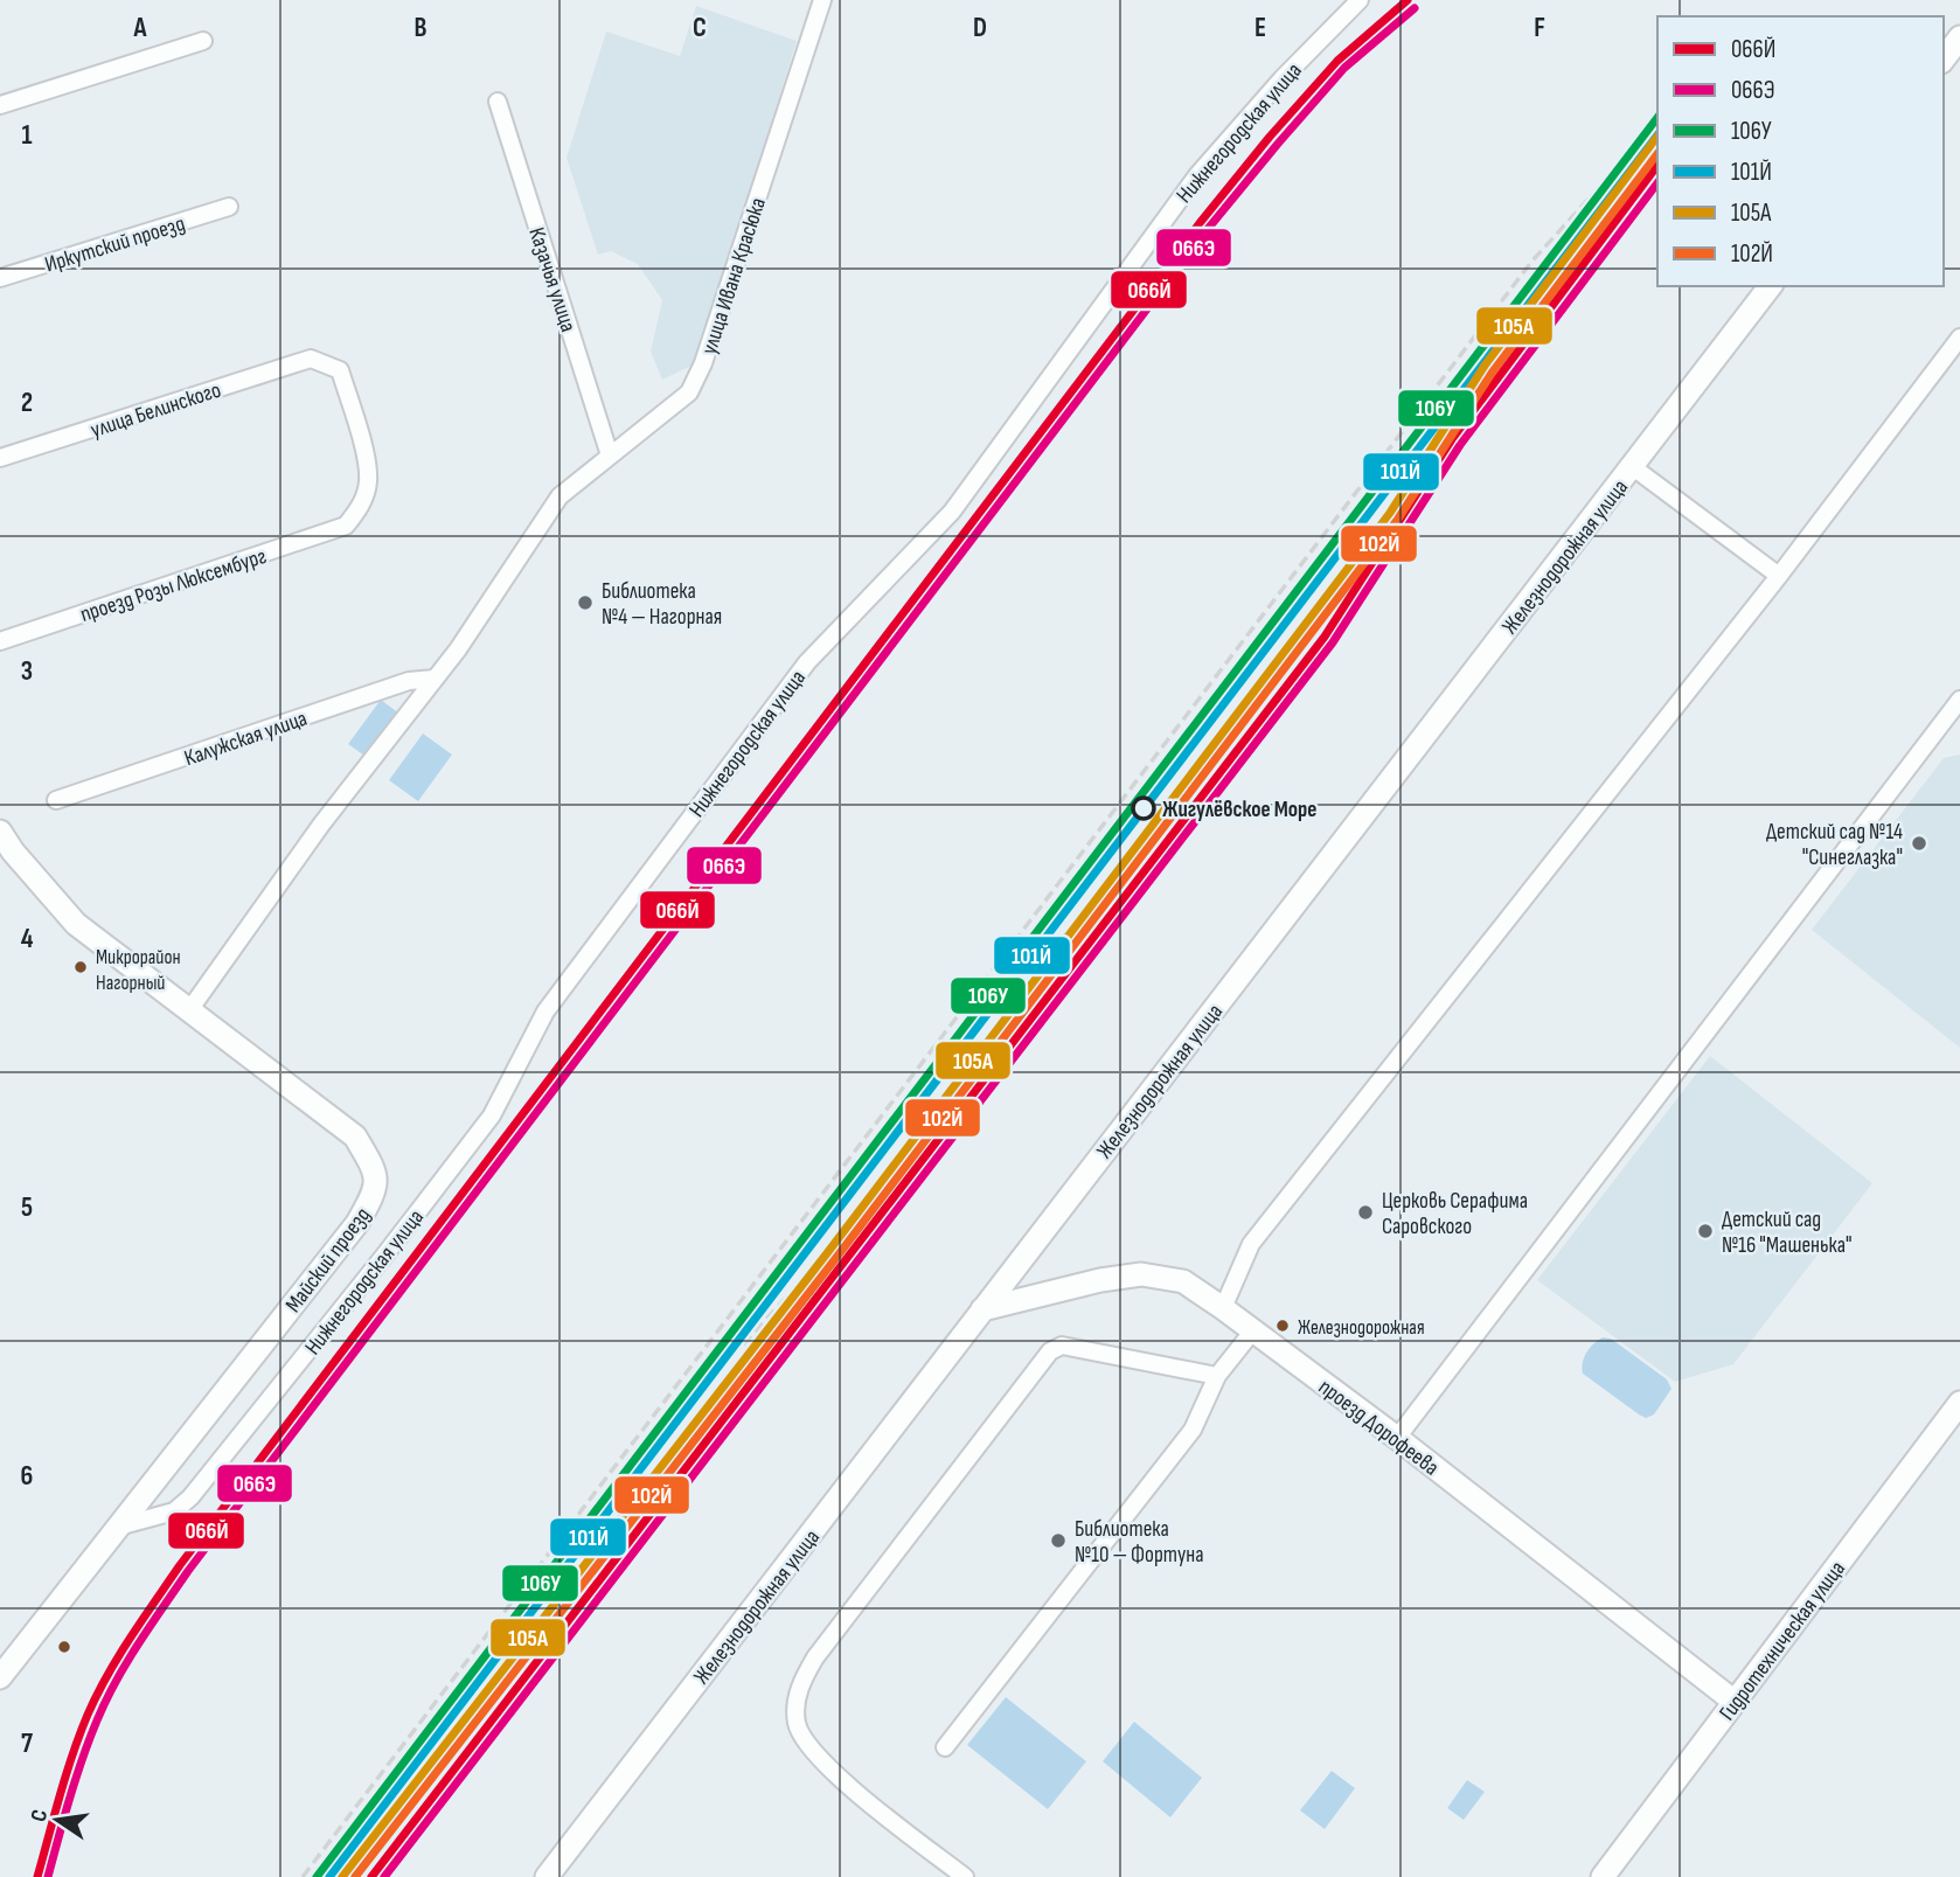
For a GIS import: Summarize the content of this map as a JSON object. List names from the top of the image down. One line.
{"streets":{"main road":["Железнодорожная улица","Майский проезд","проезд Дорофеева","Гидротехническая улица"],"street":["Нижнегородская улица","Иркутский проезд","улица Ивана Красюка","Казачья улица","улица Белинского","проезд Розы Люксембург","Калужская улица"]},"crossings":[["Нижнегородская улица","Майский проезд"],["улица Ивана Красюка","Казачья улица"],["улица Ивана Красюка","Калужская улица"],["улица Ивана Красюка","Майский проезд"],["улица Белинского","проезд Розы Люксембург"],["Железнодорожная улица","проезд Дорофеева"],["проезд Дорофеева","Гидротехническая улица"]],"places":["Библиотека №4 — Нагорная","Жигулёвское Море","Детский сад №14 \"Синеглазка\"","Микрорайон Нагорный","Церковь Серафима Саровского","Детский сад №16 \"Машенька\"","Железнодорожная","Библиотека №10 — Фортуна"],"lines":["transit line 066Й","transit line 066Э","transit line 106У","transit line 101Й","transit line 105А","transit line 102Й"],"legend":["066Й","066Э","106У","101Й","105А","102Й"],"north":"left","grid":{"columns":["A","B","C","D","E","F"],"rows":["1","2","3","4","5","6","7"]}}
